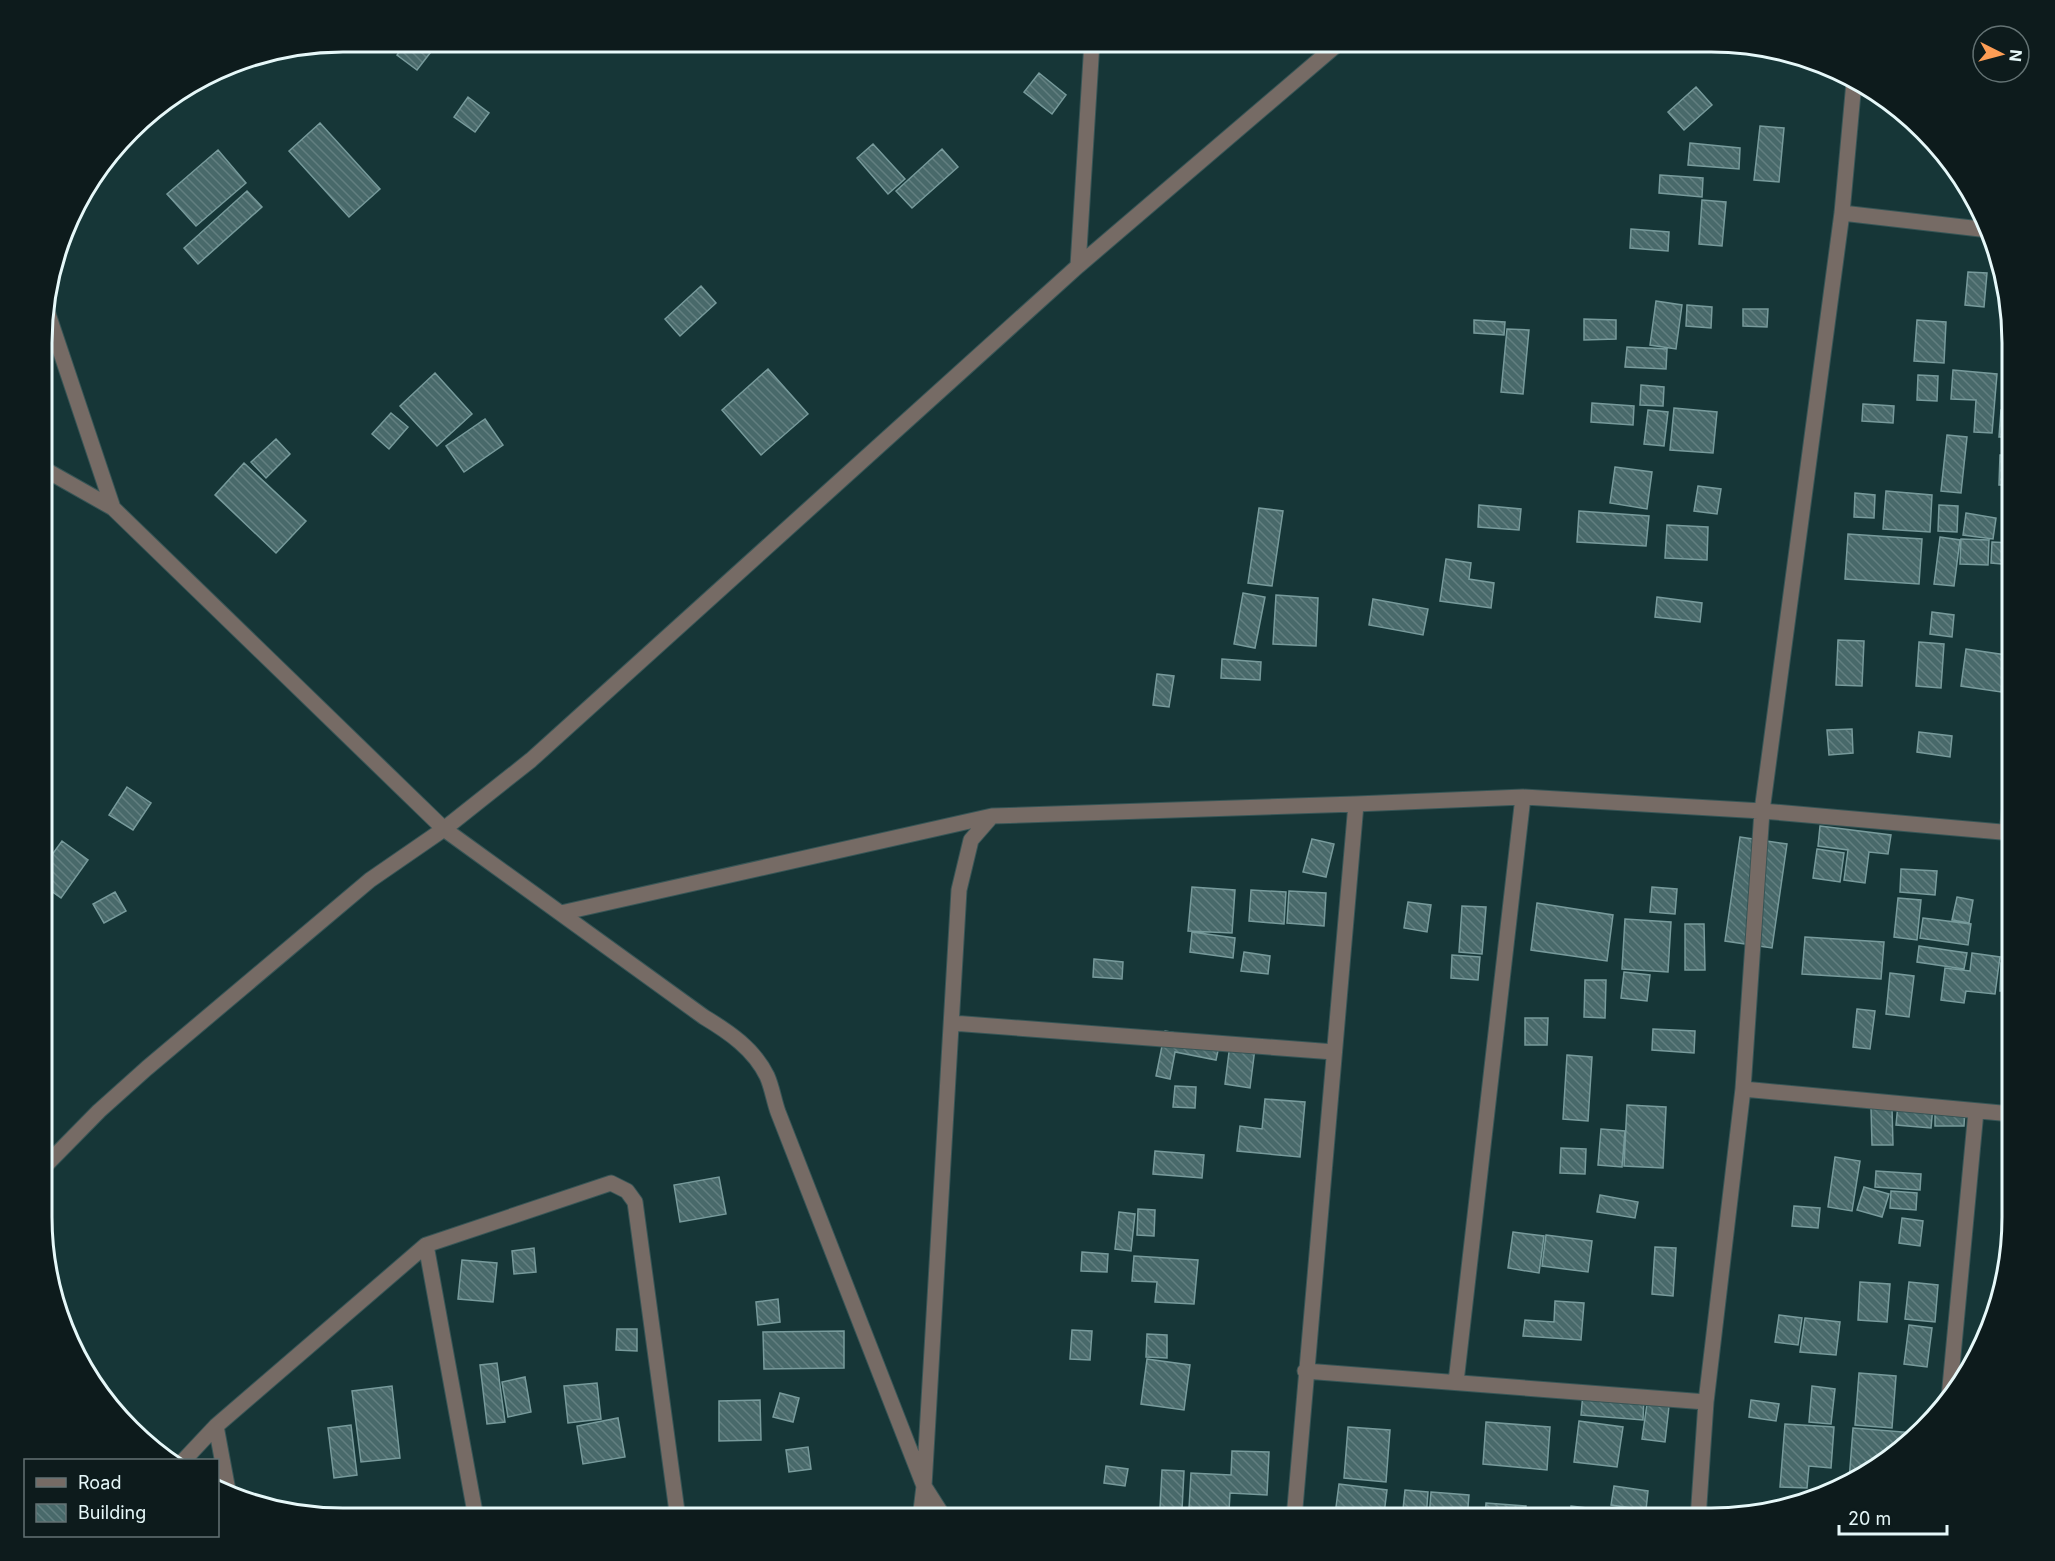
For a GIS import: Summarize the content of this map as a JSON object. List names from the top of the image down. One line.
{"legend":["Road","Building"],"scale_bar":"20 m","north":"right"}
